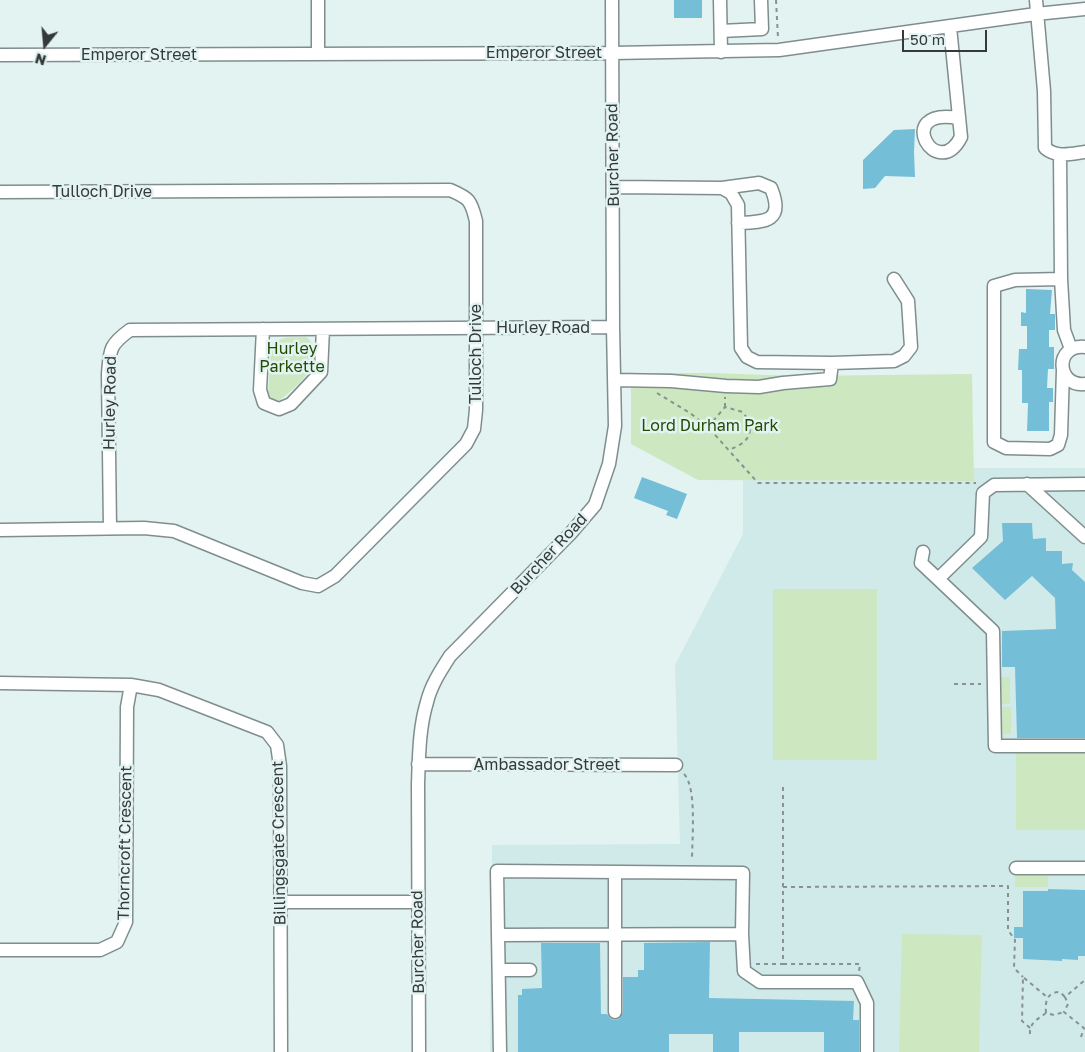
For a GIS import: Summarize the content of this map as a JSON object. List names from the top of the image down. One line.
{"streets":{"street":["Emperor Street","Burcher Road","Tulloch Drive","Hurley Road","Ambassador Street","Thorncroft Crescent","Billingsgate Crescent"]},"crossings":[["Emperor Street","Burcher Road"],["Burcher Road","Hurley Road"],["Burcher Road","Ambassador Street"],["Tulloch Drive","Hurley Road"],["Thorncroft Crescent","Billingsgate Crescent"]],"parks":["Hurley Parkette","Lord Durham Park"],"scale_bar":"50 m","north":"bottom"}
